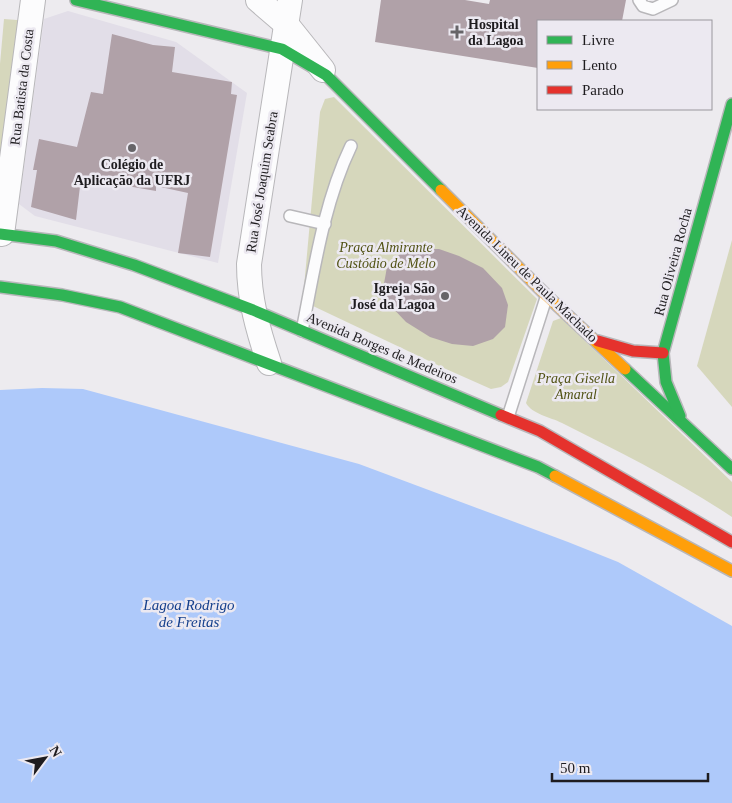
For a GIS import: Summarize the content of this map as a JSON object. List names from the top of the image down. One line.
{"streets":{"main road":["Rua Oliveira Rocha","Avenida Lineu de Paula Machado","Avenida Borges de Medeiros"],"street":["Rua Batista da Costa","Rua José Joaquim Seabra"]},"crossings":[["Rua Batista da Costa","Avenida Borges de Medeiros"],["Rua José Joaquim Seabra","Avenida Lineu de Paula Machado"],["Rua José Joaquim Seabra","Avenida Borges de Medeiros"],["Rua Oliveira Rocha","Avenida Lineu de Paula Machado"]],"water":["Lagoa Rodrigo de Freitas"],"parks":["Praça Almirante Custódio de Melo","Praça Gisella Amaral"],"places":{"health":["Hospital da Lagoa"],"other":["Colégio de Aplicação da UFRJ","Igreja São José da Lagoa"]},"legend":["Livre","Lento","Parado"],"scale_bar":"50 m","north":"top right"}
